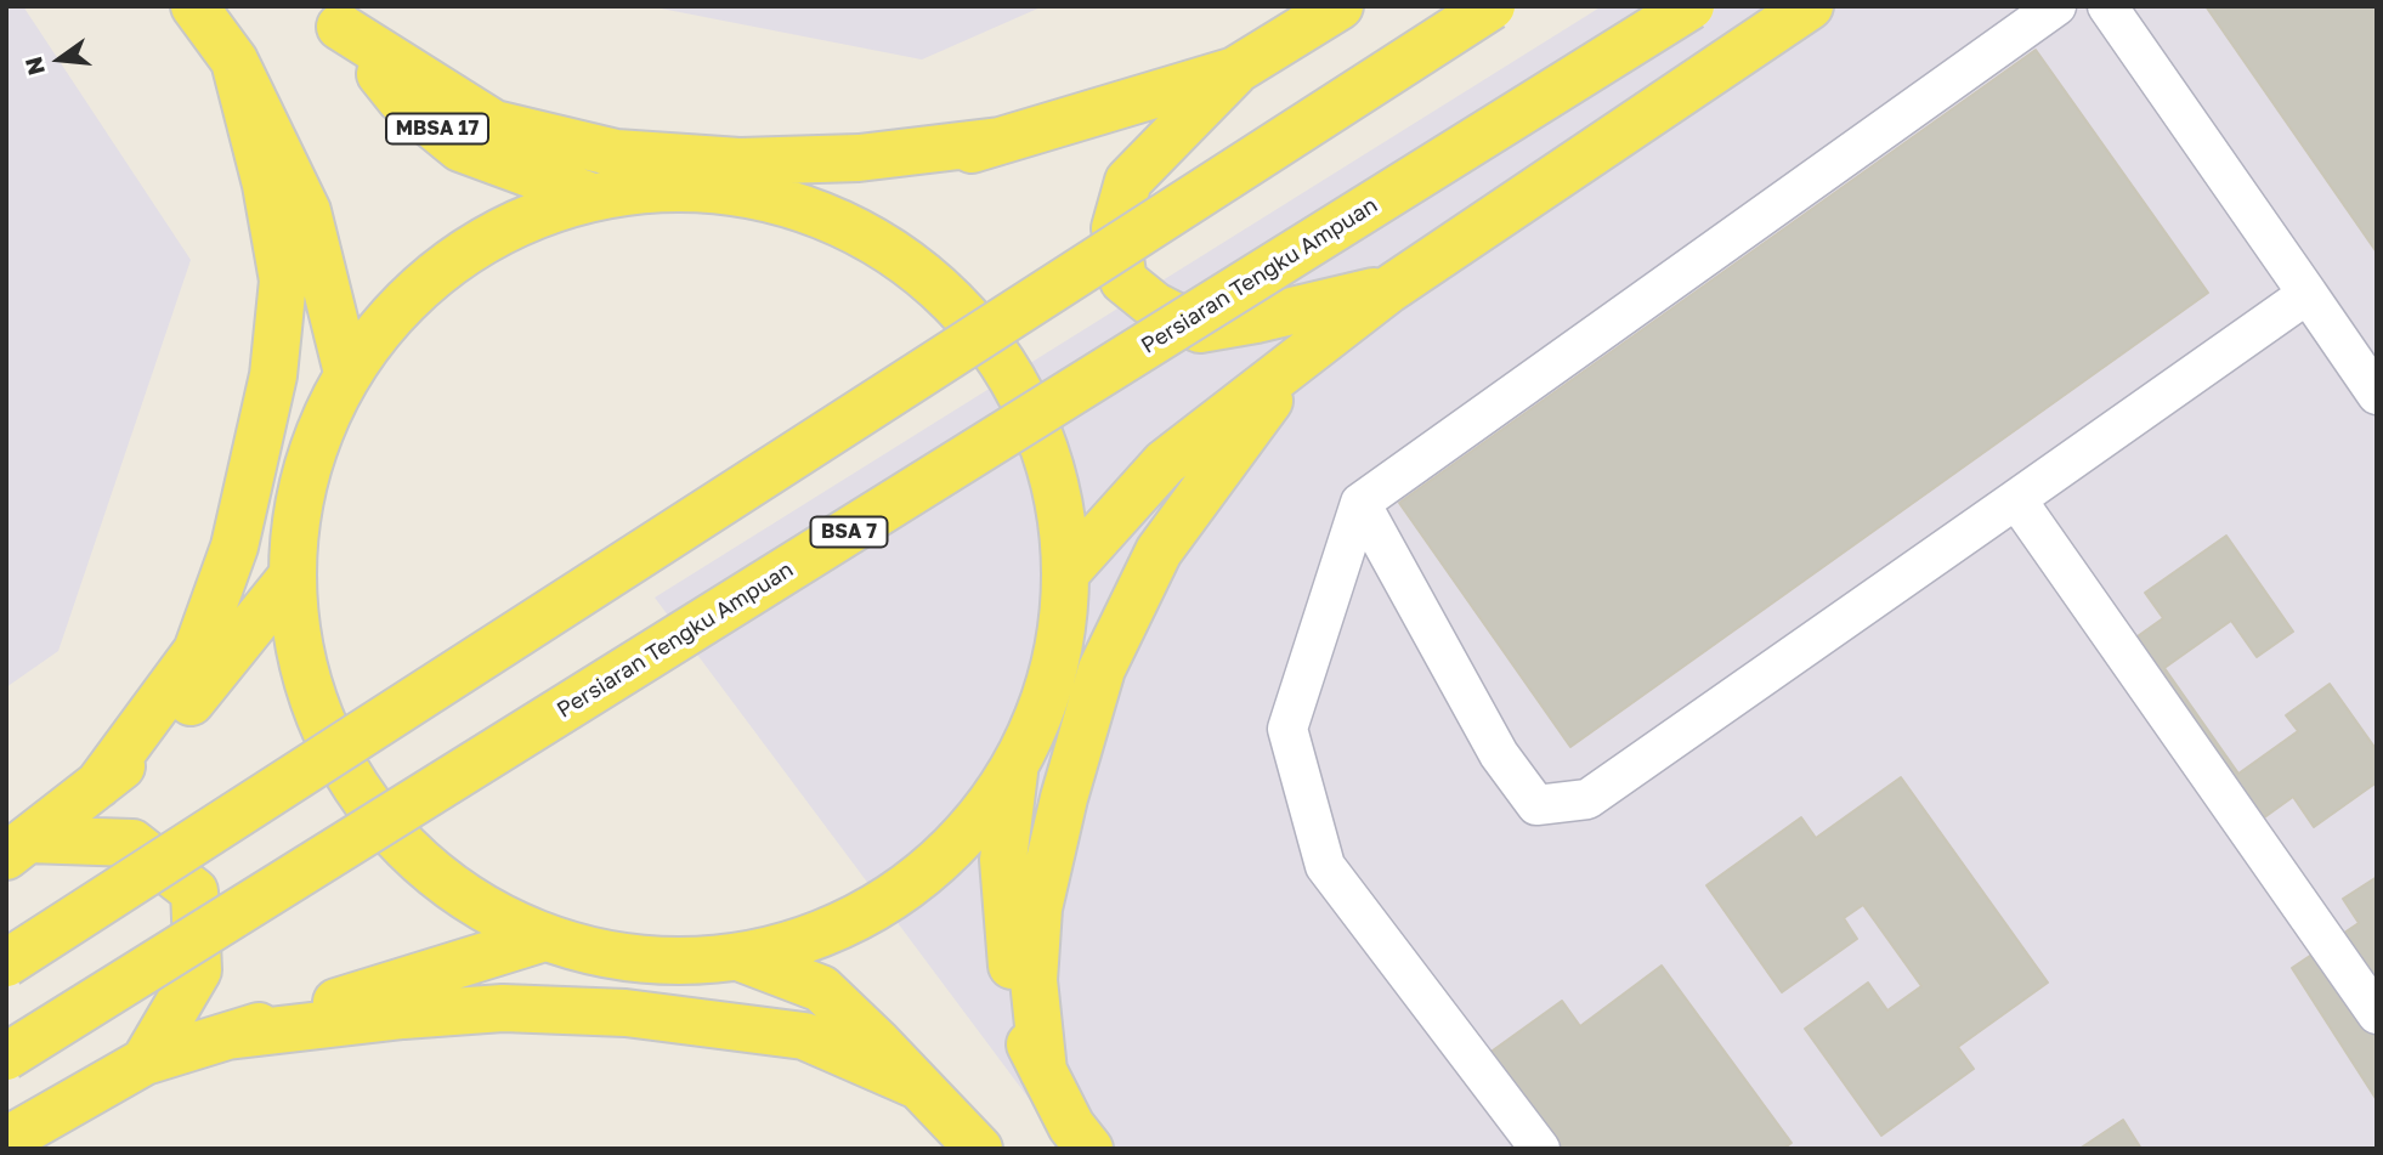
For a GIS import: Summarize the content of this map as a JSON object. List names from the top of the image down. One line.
{"streets":{"main road":["MBSA 17","Persiaran Tengku Ampuan","BSA 7"]},"north":"left"}
